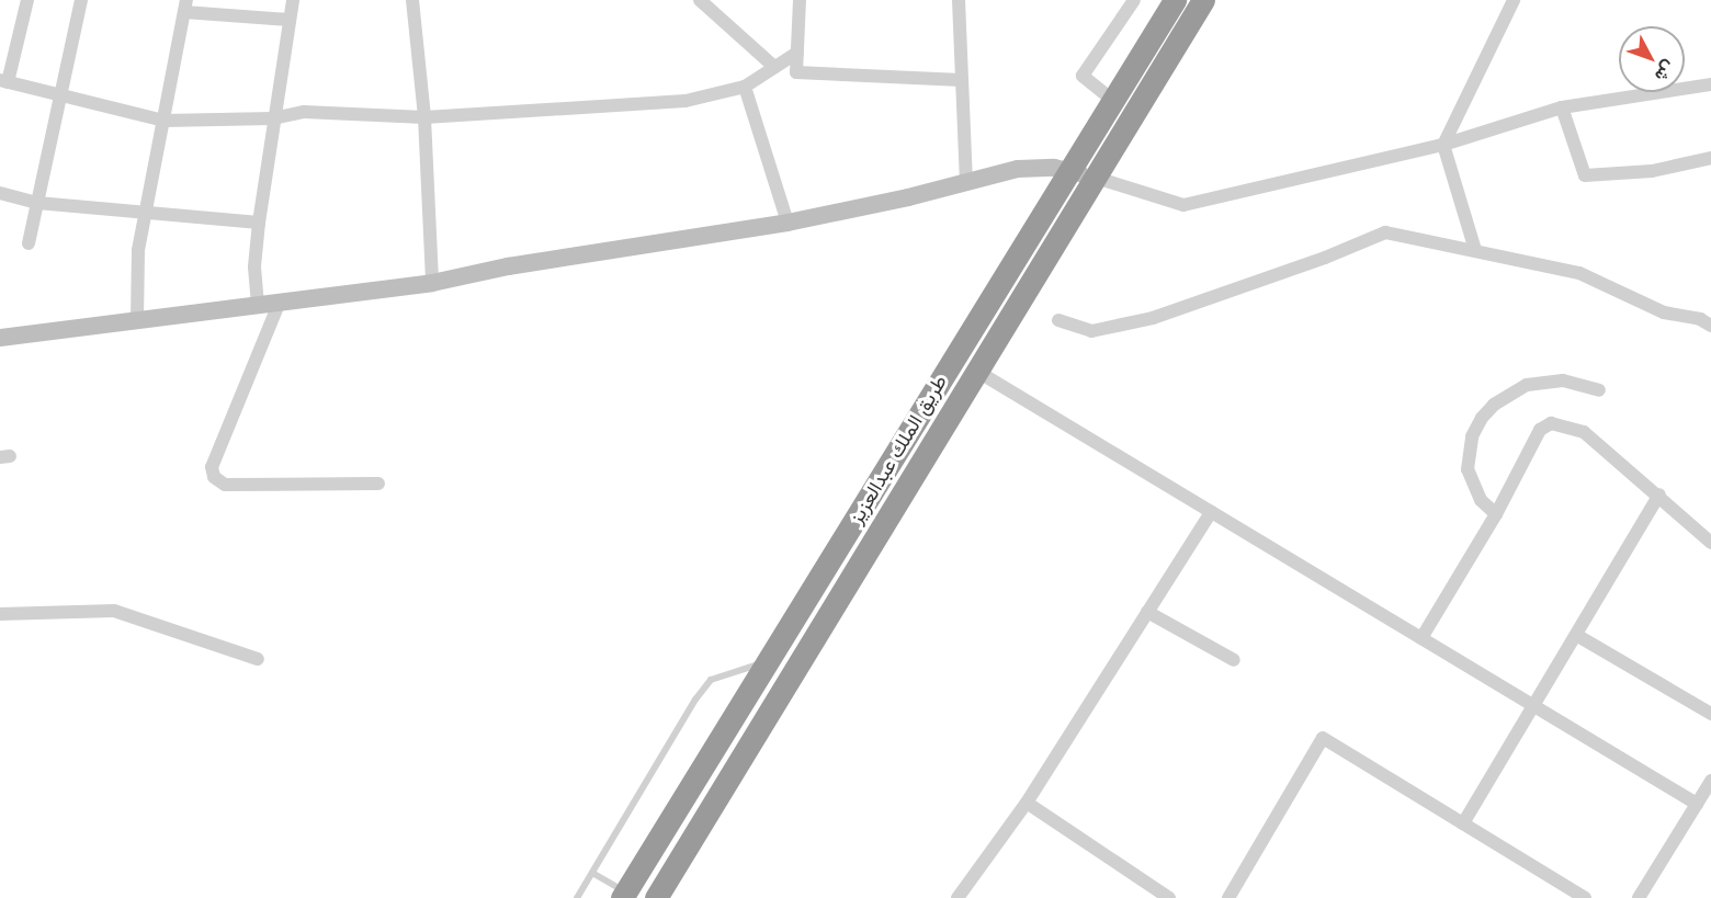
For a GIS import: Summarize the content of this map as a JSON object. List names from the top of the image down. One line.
{"streets":{"highway":["طريق الملك عبدالعزيز"]},"north":"bottom right"}
